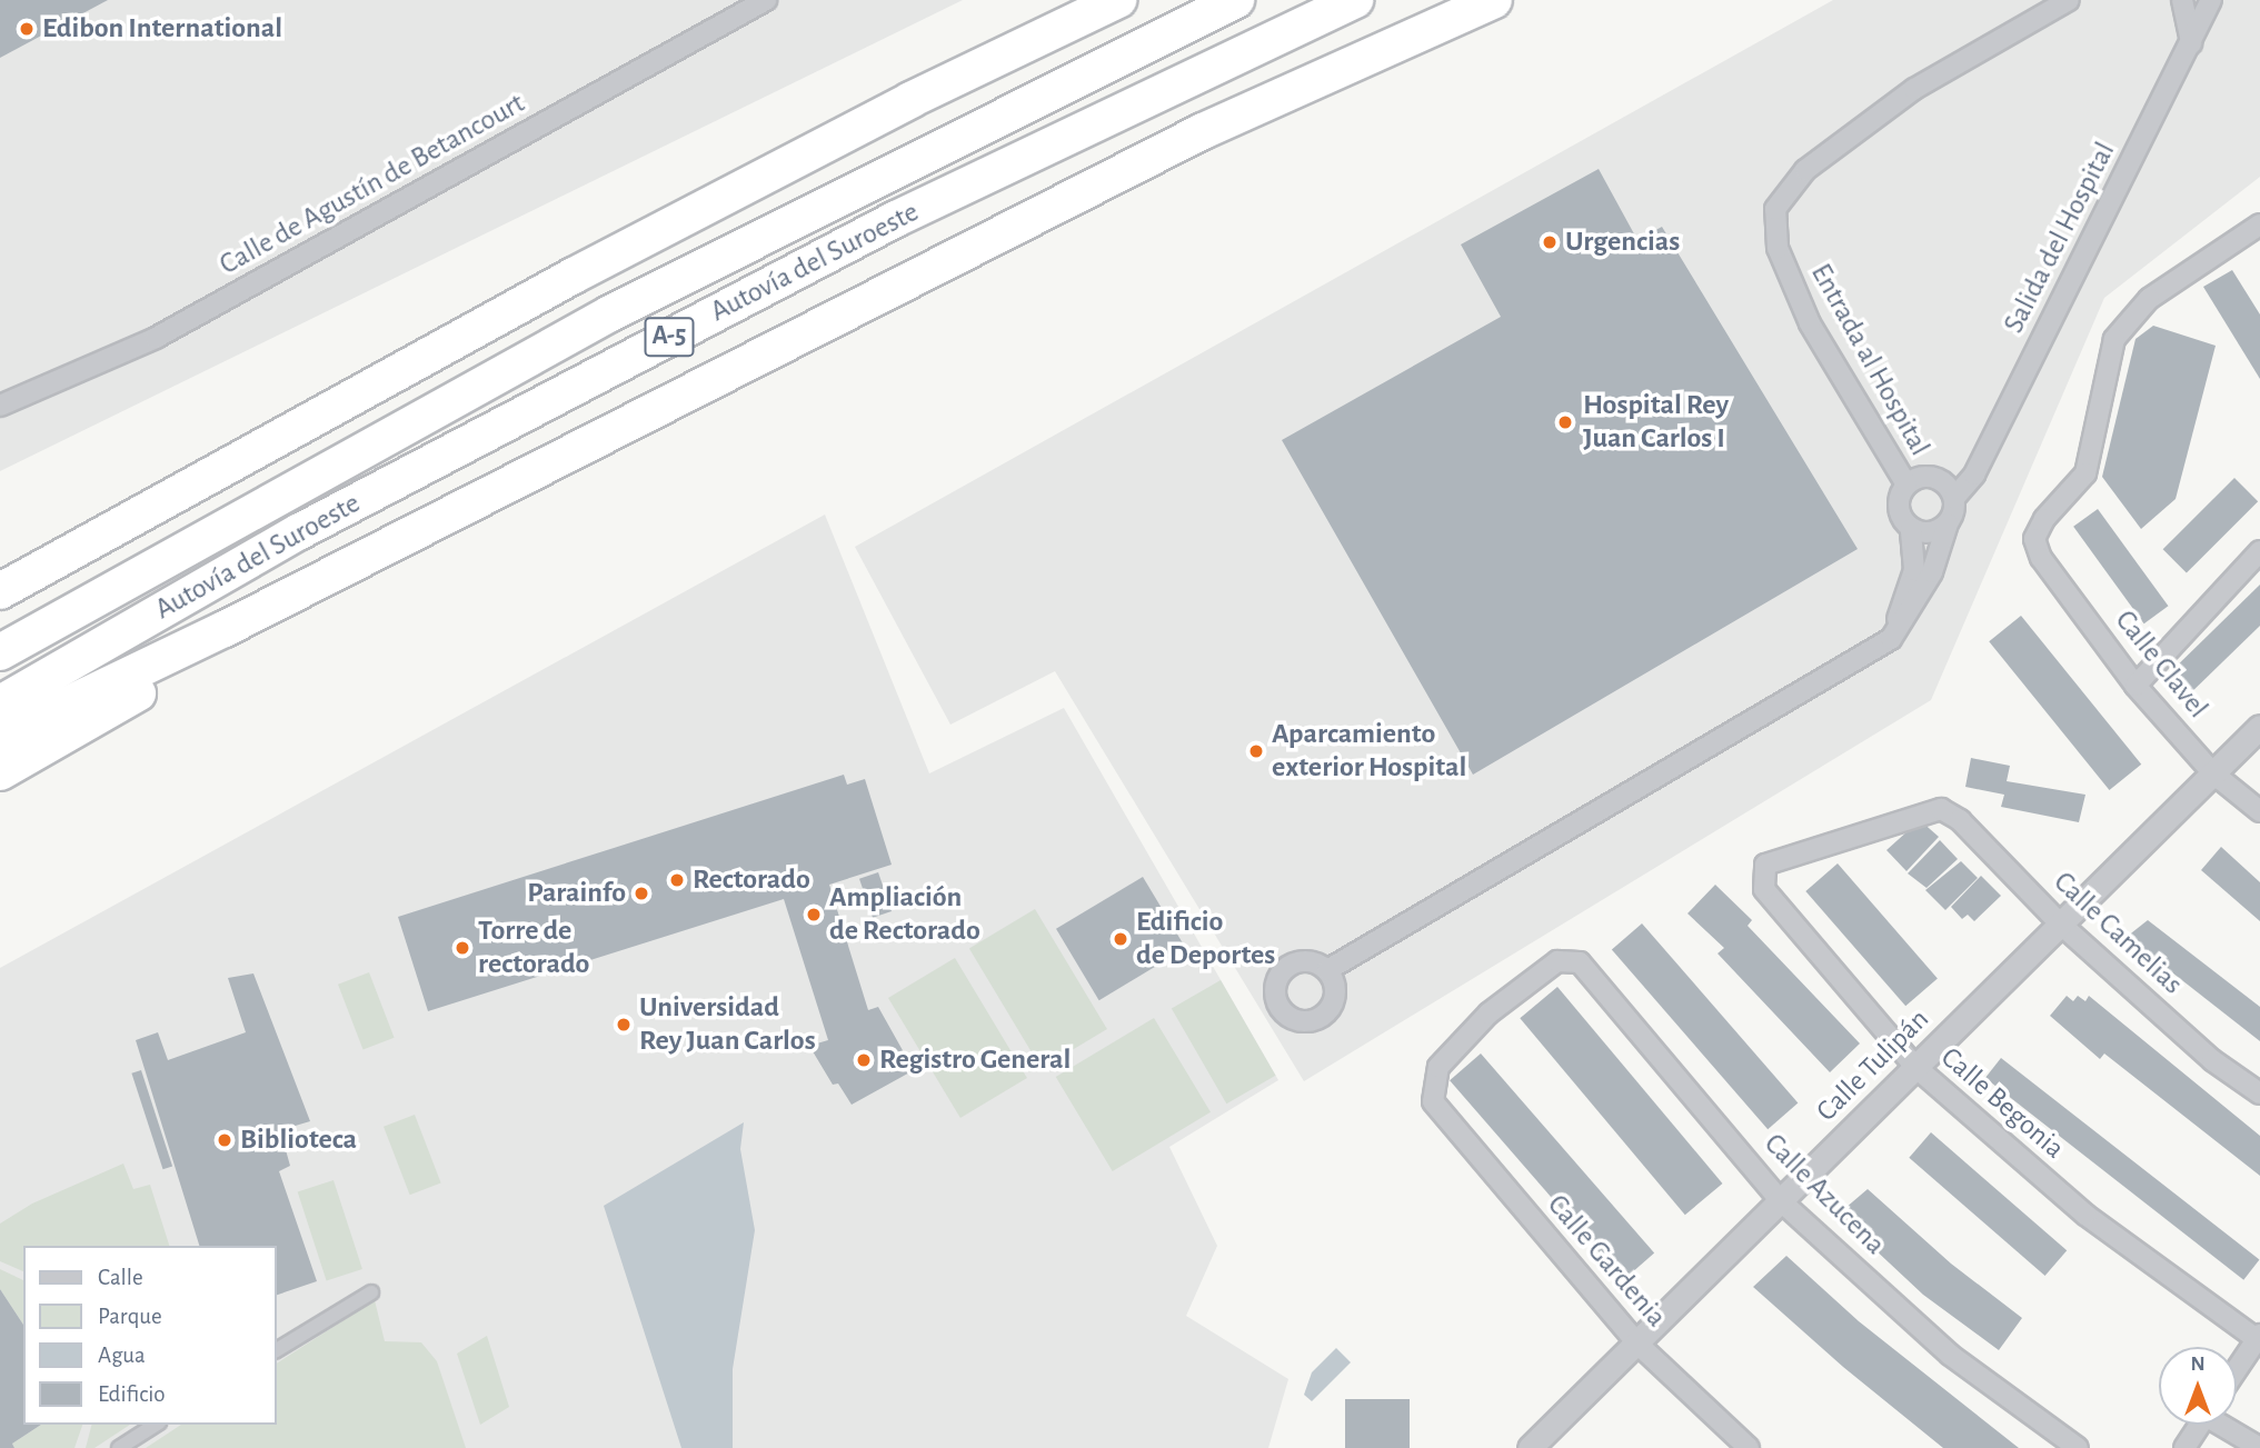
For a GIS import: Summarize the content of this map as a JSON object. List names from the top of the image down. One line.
{"streets":{"highway":["Autovía del Suroeste","A-5"],"street":["Calle de Agustín de Betancourt","Salida del Hospital","Entrada al Hospital","Calle Clavel","Calle Camelias","Calle Tulipán","Calle Begonia","Calle Azucena","Calle Gardenia"]},"crossings":[["Salida del Hospital","Entrada al Hospital"],["Calle Clavel","Calle Tulipán"],["Calle Camelias","Calle Tulipán"],["Calle Camelias","Calle Begonia"],["Calle Tulipán","Calle Begonia"],["Calle Tulipán","Calle Azucena"],["Calle Tulipán","Calle Gardenia"],["Calle Azucena","Calle Gardenia"]],"places":["Edibon International","Urgencias","Hospital Rey Juan Carlos I","Aparcamiento exterior Hospital","Rectorado","Parainfo","Ampliación de Rectorado","Edificio de Deportes","Torre de rectorado","Universidad Rey Juan Carlos","Registro General","Biblioteca"],"legend":["Calle","Parque","Agua","Edificio"],"north":"top"}
